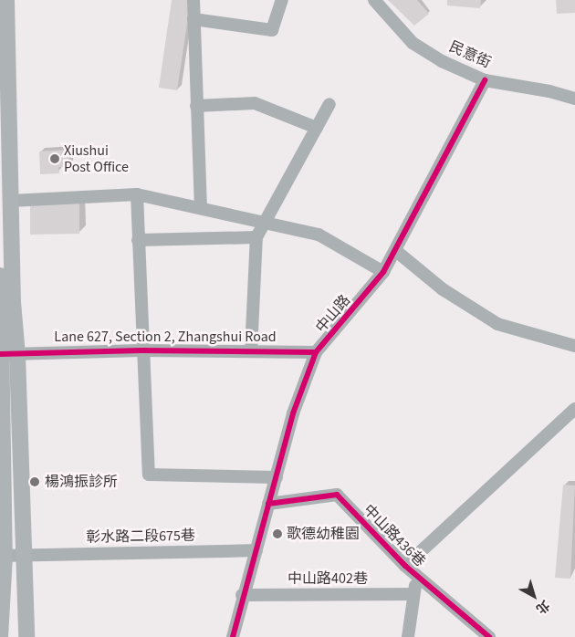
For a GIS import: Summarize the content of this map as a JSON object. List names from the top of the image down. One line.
{"streets":{"street":["民意街","中山路","Lane 627, Section 2, Zhangshui Road","中山路436巷","彰水路二段675巷","中山路402巷"]},"crossings":[["民意街","中山路"],["中山路","Lane 627, Section 2, Zhangshui Road"],["中山路","中山路436巷"],["中山路","彰水路二段675巷"],["中山路","中山路402巷"]],"places":["Xiushui Post Office","楊鴻振診所","歌德幼稚園"],"north":"bottom right"}
